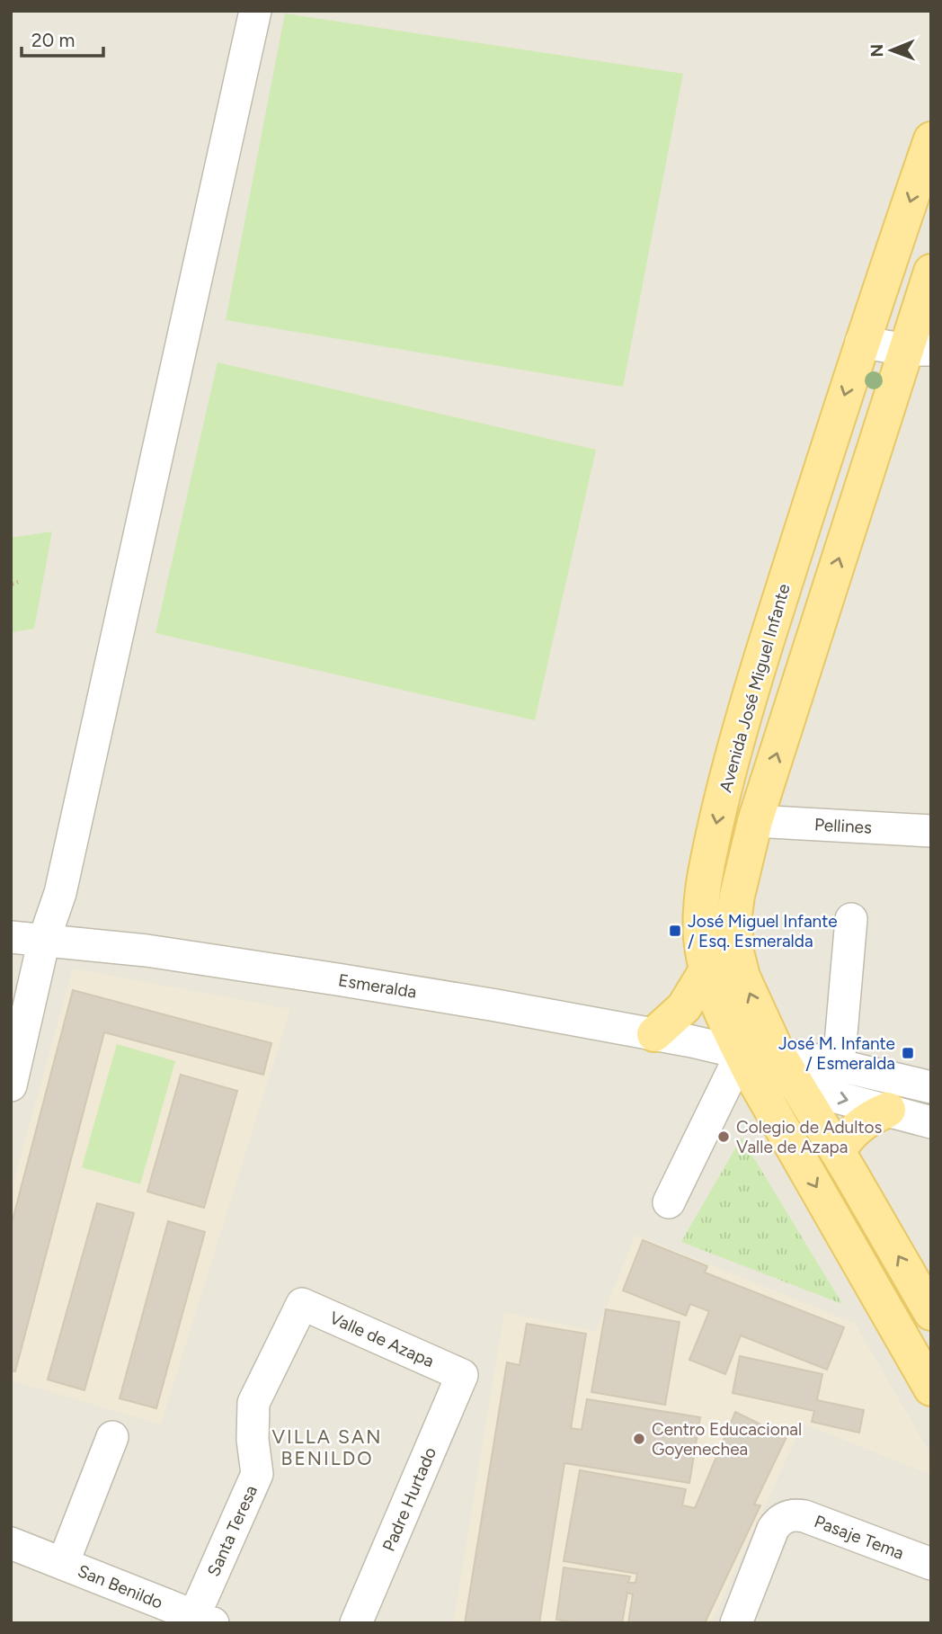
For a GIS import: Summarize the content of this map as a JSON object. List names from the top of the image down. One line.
{"streets":{"main road":["Avenida José Miguel Infante"],"street":["Pellines","Esmeralda","Valle de Azapa","Padre Hurtado","Santa Teresa","Pasaje Tema","San Benildo"]},"crossings":[["Avenida José Miguel Infante","Esmeralda"],["Valle de Azapa","Padre Hurtado"],["Valle de Azapa","Santa Teresa"],["Santa Teresa","San Benildo"]],"districts":["VILLA SAN BENILDO"],"places":{"transit":["José Miguel Infante / Esq. Esmeralda","José M. Infante / Esmeralda"],"other":["Colegio de Adultos Valle de Azapa","Centro Educacional Goyenechea"]},"scale_bar":"20 m","north":"left"}
